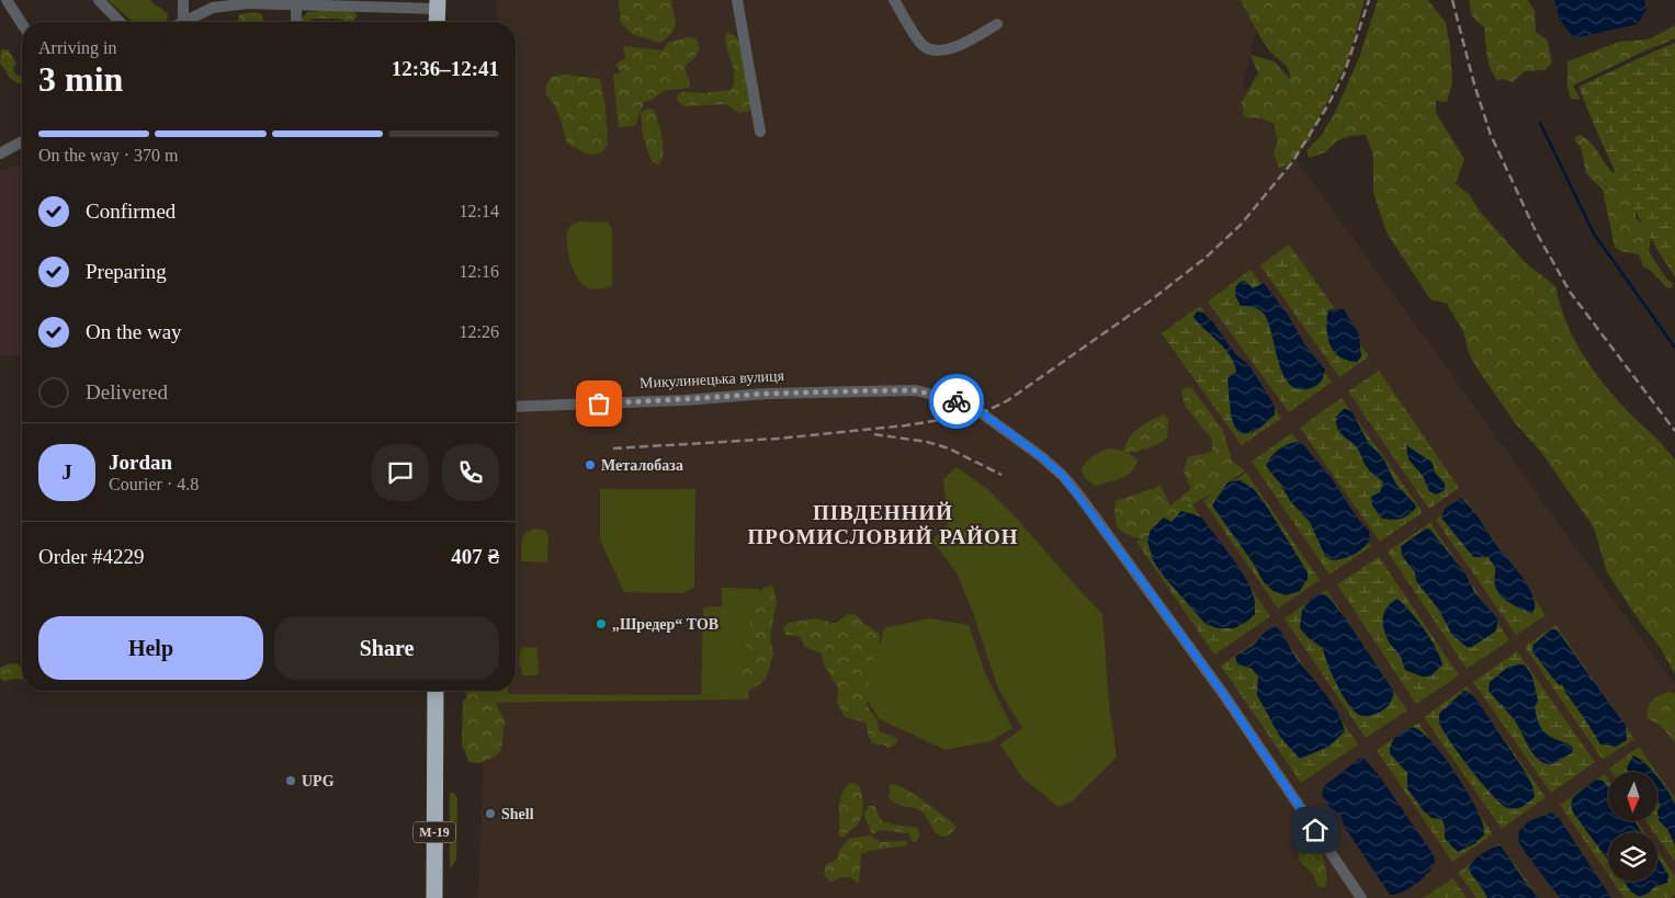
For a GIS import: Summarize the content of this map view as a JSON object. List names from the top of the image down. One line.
{"streets":{"highway":["М-19"],"street":["Микулинецька вулиця"]},"districts":["ПІВДЕННИЙ ПРОМИСЛОВИЙ РАЙОН"],"places":["Металобаза","„Шредер“ ТОВ","UPG","Shell"],"north":"bottom","page":{"heading":["3 min","Arriving in","12:36–12:41"],"panel":["Jordan","Courier · 4.8","Order #4229","407 ₴"],"bar":"On the way · 370 m","list":[["Confirmed","12:14"],["Preparing","12:16"],["On the way","12:26"],"Delivered"],"round":"J","buttons":["Help","Share"]}}
